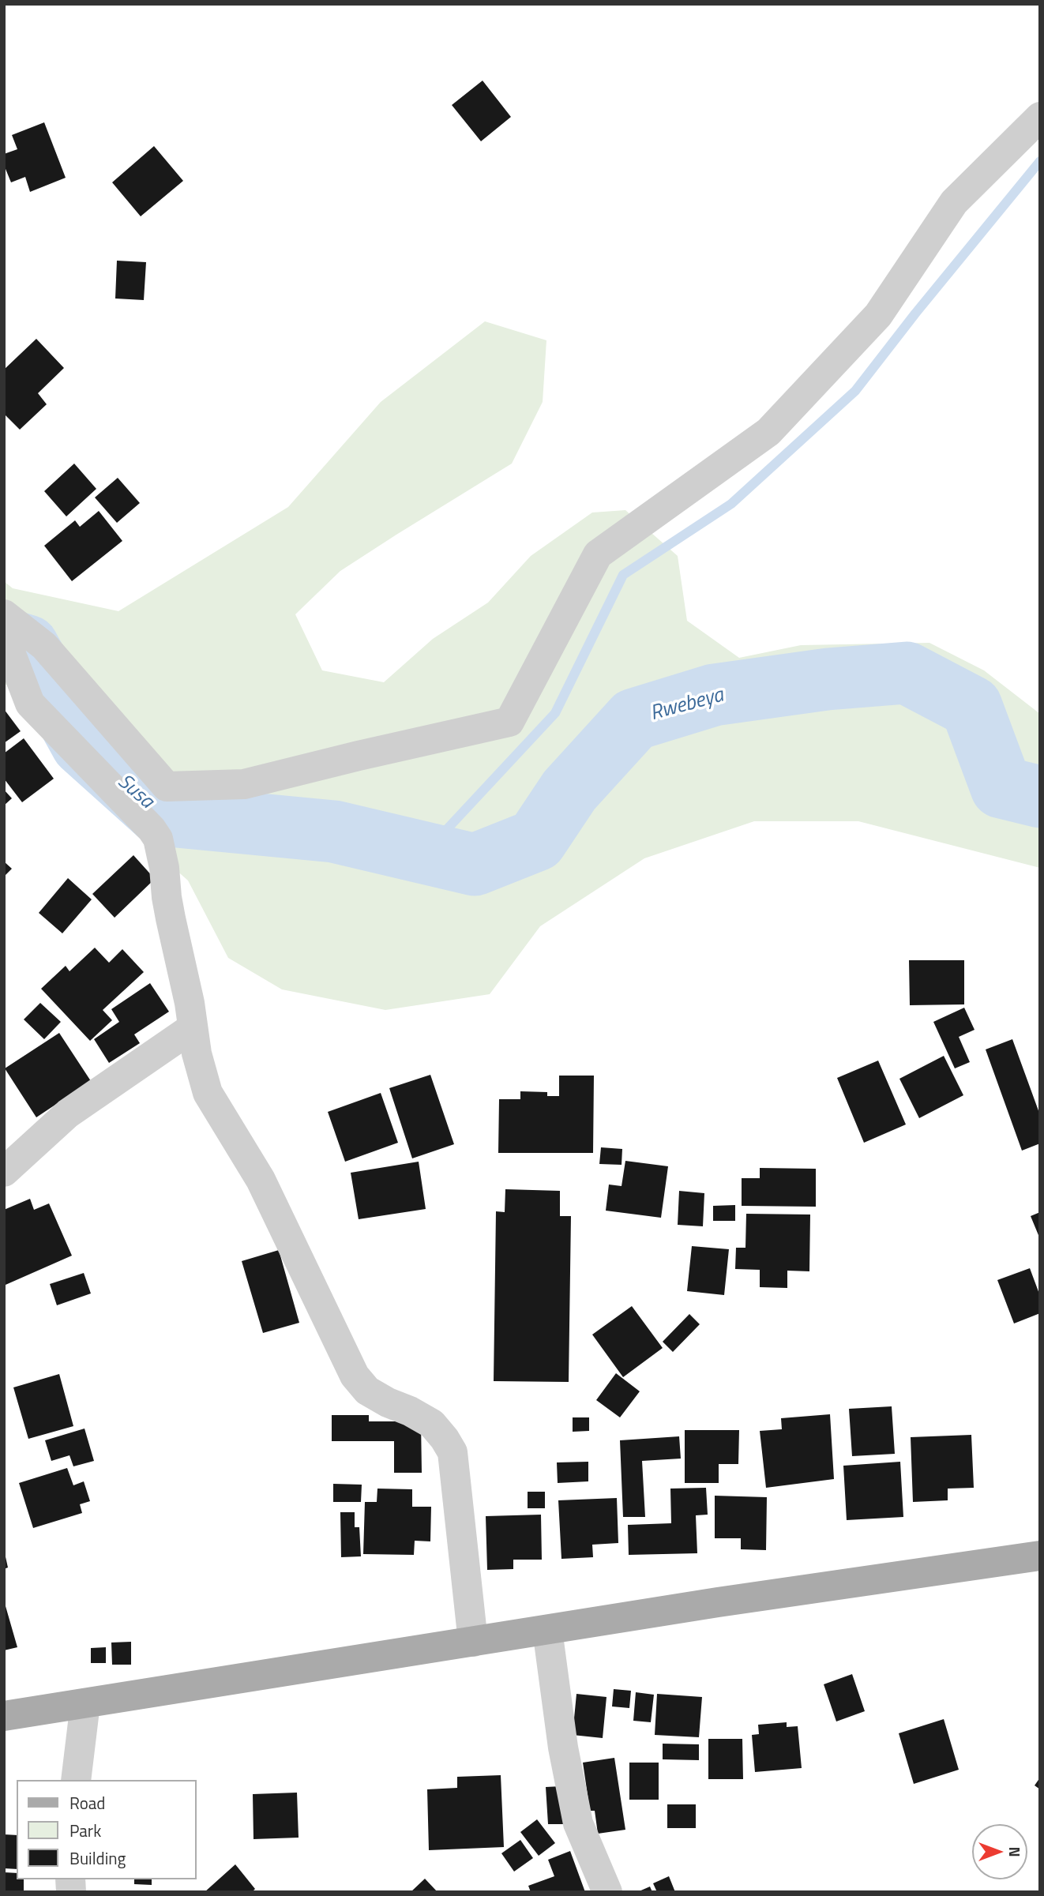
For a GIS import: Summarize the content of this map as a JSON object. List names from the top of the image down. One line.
{"water":["Rwebeya","Susa"],"legend":["Road","Park","Building"],"north":"right"}
